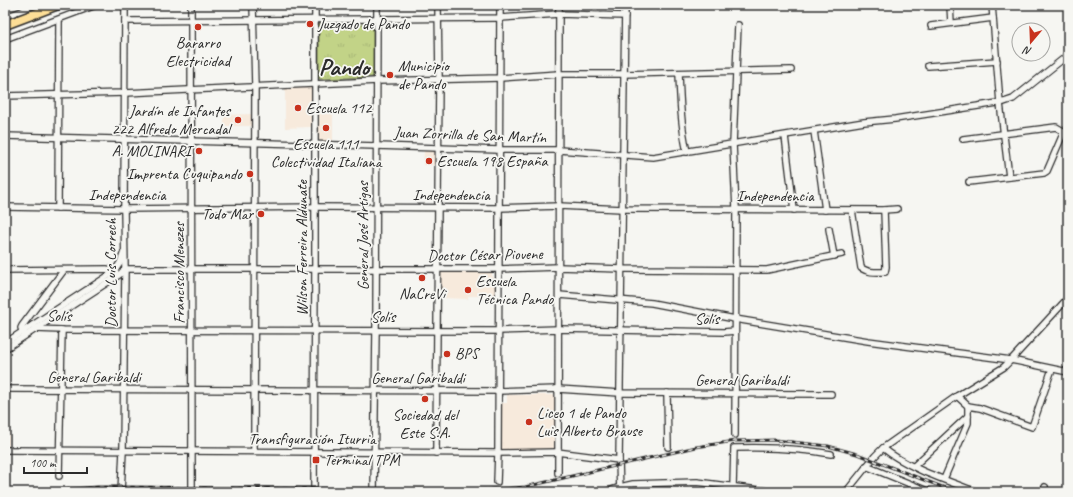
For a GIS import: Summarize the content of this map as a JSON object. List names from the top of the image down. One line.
{"streets":{"street":["Juan Zorrilla de San Martín","Independencia","General José Artigas","Wilson Ferreira Aldunate","Doctor César Piovene","Doctor Luis Correch","Francisco Menezes","Solís","General Garibaldi","Transfiguración Iturria"]},"crossings":[["Juan Zorrilla de San Martín","General José Artigas"],["Juan Zorrilla de San Martín","Wilson Ferreira Aldunate"],["Juan Zorrilla de San Martín","Doctor Luis Correch"],["Juan Zorrilla de San Martín","Francisco Menezes"],["Independencia","General José Artigas"],["Independencia","Wilson Ferreira Aldunate"],["Independencia","Doctor Luis Correch"],["Independencia","Francisco Menezes"],["General José Artigas","Doctor César Piovene"],["General José Artigas","Solís"],["General José Artigas","General Garibaldi"],["General José Artigas","Transfiguración Iturria"],["Wilson Ferreira Aldunate","Doctor César Piovene"],["Wilson Ferreira Aldunate","Solís"],["Wilson Ferreira Aldunate","General Garibaldi"],["Wilson Ferreira Aldunate","Transfiguración Iturria"],["Doctor César Piovene","Doctor Luis Correch"],["Doctor César Piovene","Francisco Menezes"],["Doctor Luis Correch","Solís"],["Doctor Luis Correch","General Garibaldi"],["Doctor Luis Correch","Transfiguración Iturria"],["Francisco Menezes","Solís"],["Francisco Menezes","General Garibaldi"],["Francisco Menezes","Transfiguración Iturria"]],"districts":["Pando"],"places":{"other":["Juzgado de Pando","Bararro Electricidad","Municipio de Pando","Escuela 112","Jardín de Infantes 222 Alfredo Mercadal","Escuela 111 Colectividad Italiana","A. MOLINARI","Escuela 198 España","Imprenta Cuquipando","Todo Mar","NaCreVi","Escuela Técnica Pando","BPS","Sociedad del Este S.A.","Liceo 1 de Pando Luis Alberto Brause"],"transit":["Terminal TPM"]},"scale_bar":"100 m","north":"bottom"}
